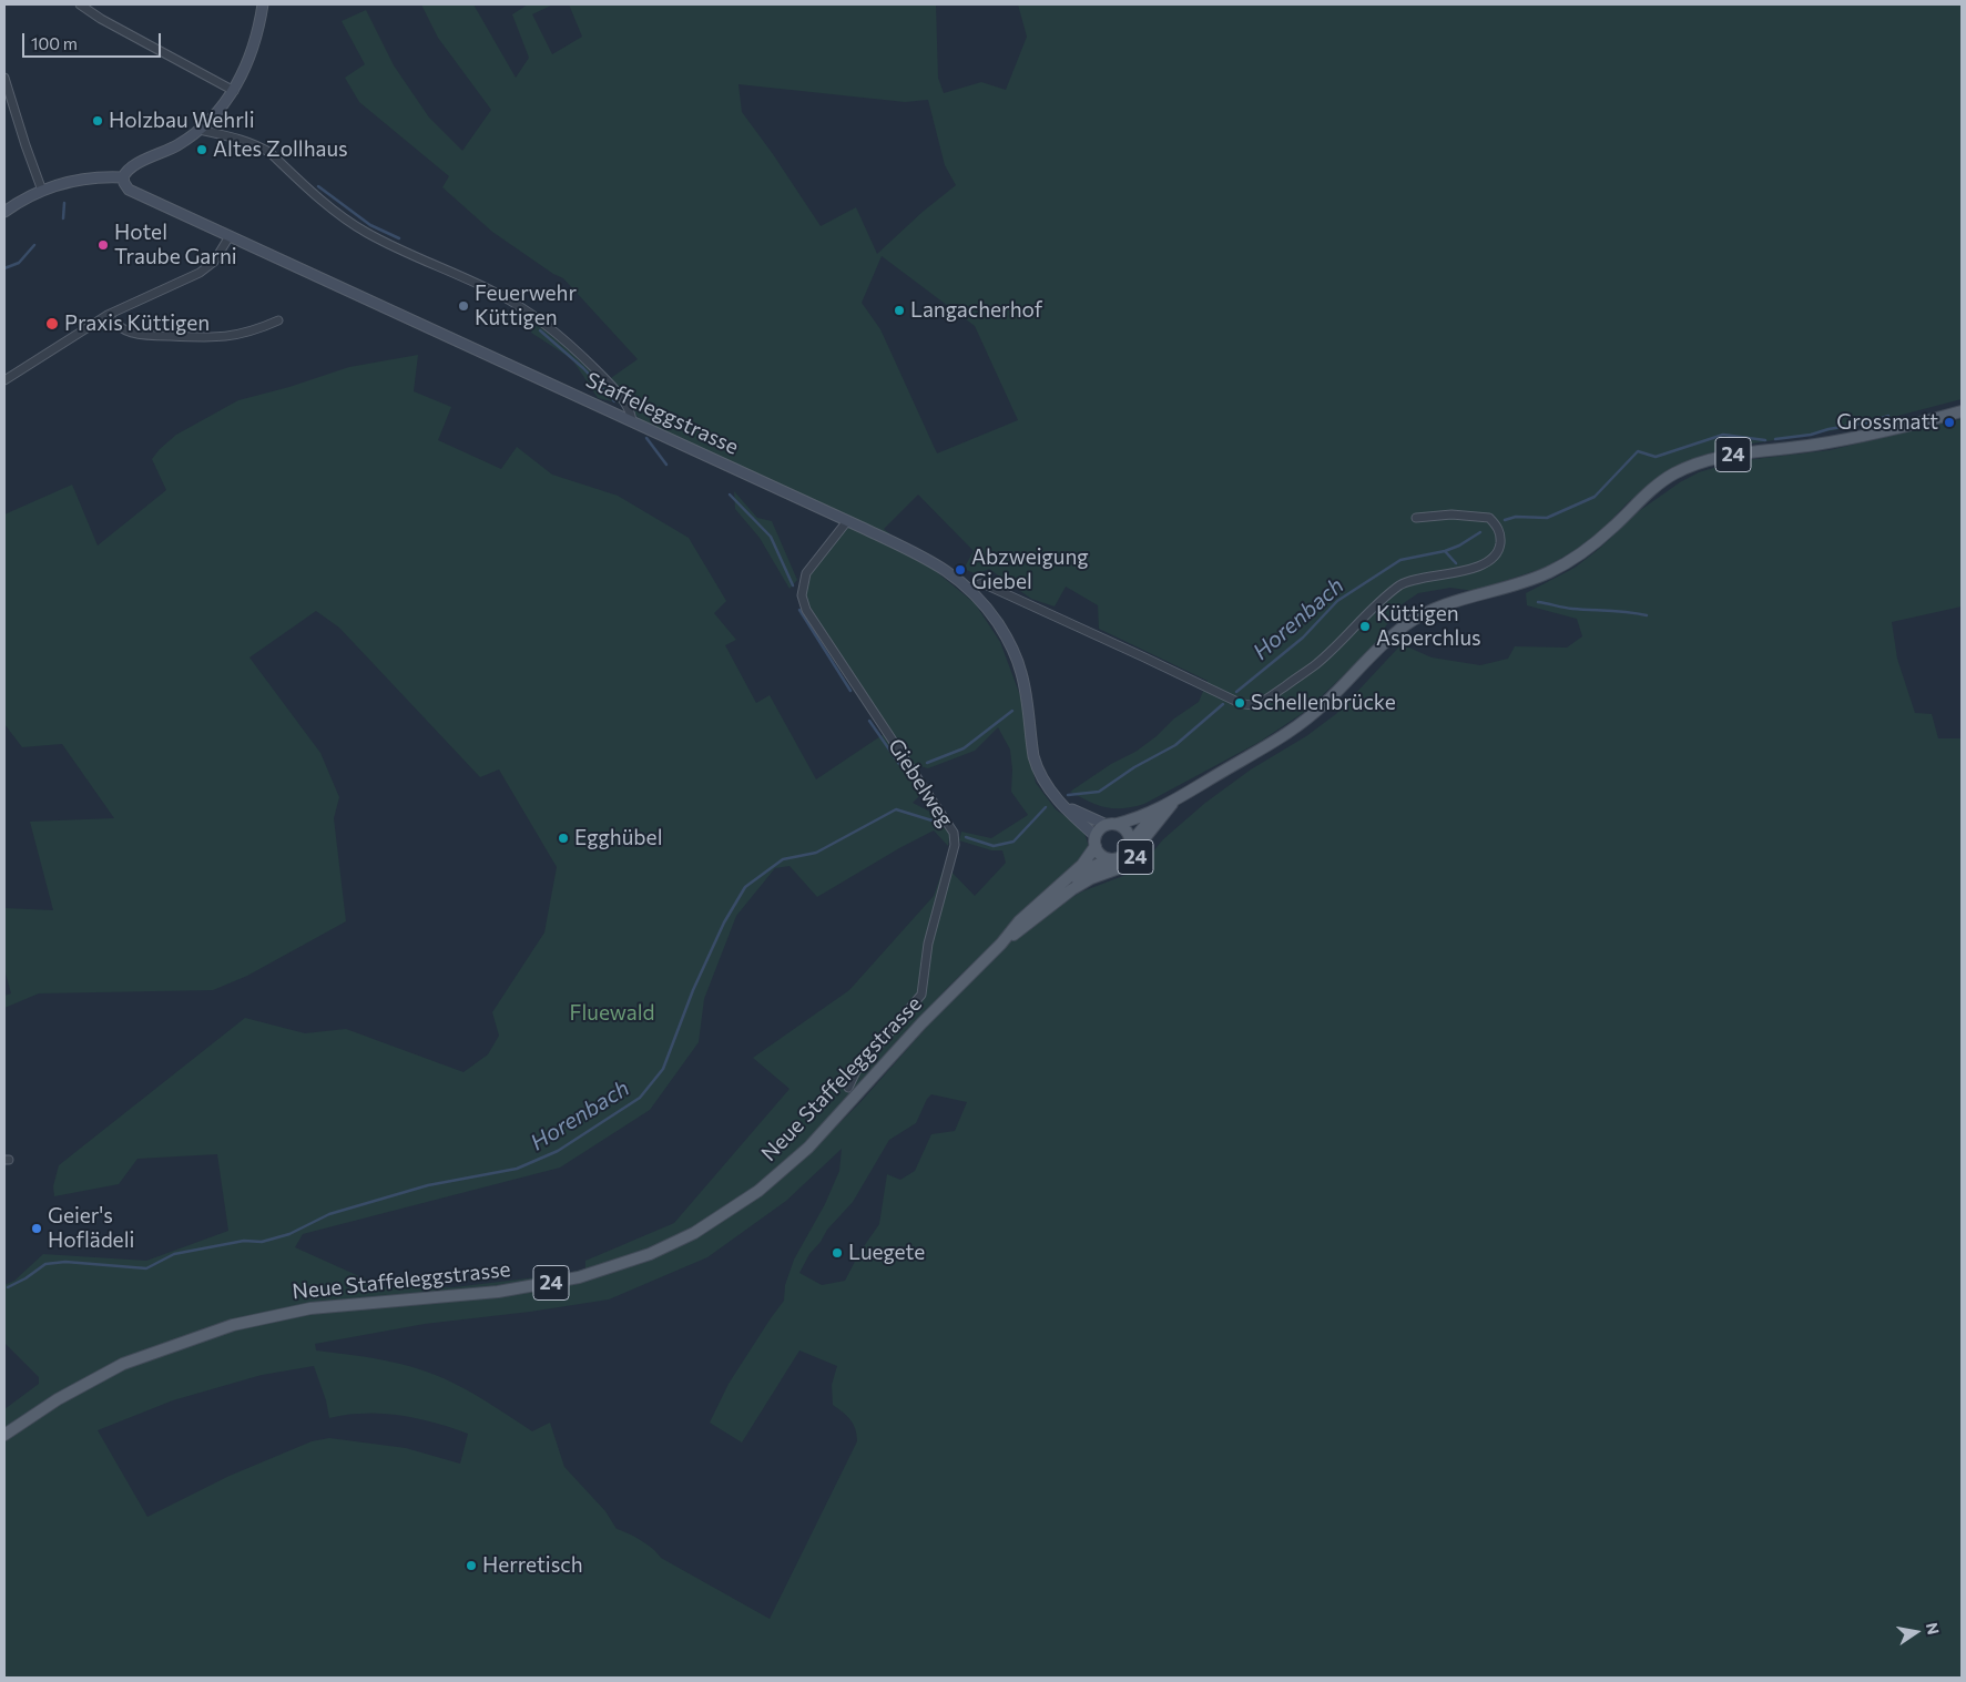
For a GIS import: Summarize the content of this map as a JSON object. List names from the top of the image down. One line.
{"streets":{"main road":["24","Neue Staffeleggstrasse"],"street":["Staffeleggstrasse","Giebelweg"]},"crossings":[["Staffeleggstrasse","24"],["Staffeleggstrasse","Giebelweg"],["Staffeleggstrasse","Neue Staffeleggstrasse"],["24","Neue Staffeleggstrasse"]],"water":["Horenbach"],"parks":["Fluewald"],"places":["Holzbau Wehrli","Altes Zollhaus","Hotel Traube Garni","Feuerwehr Küttigen","Langacherhof","Praxis Küttigen","Grossmatt","Abzweigung Giebel","Küttigen Asperchlus","Schellenbrücke","Egghübel","Geier's Hoflädeli","Luegete","Herretisch"],"scale_bar":"100 m","north":"right"}
